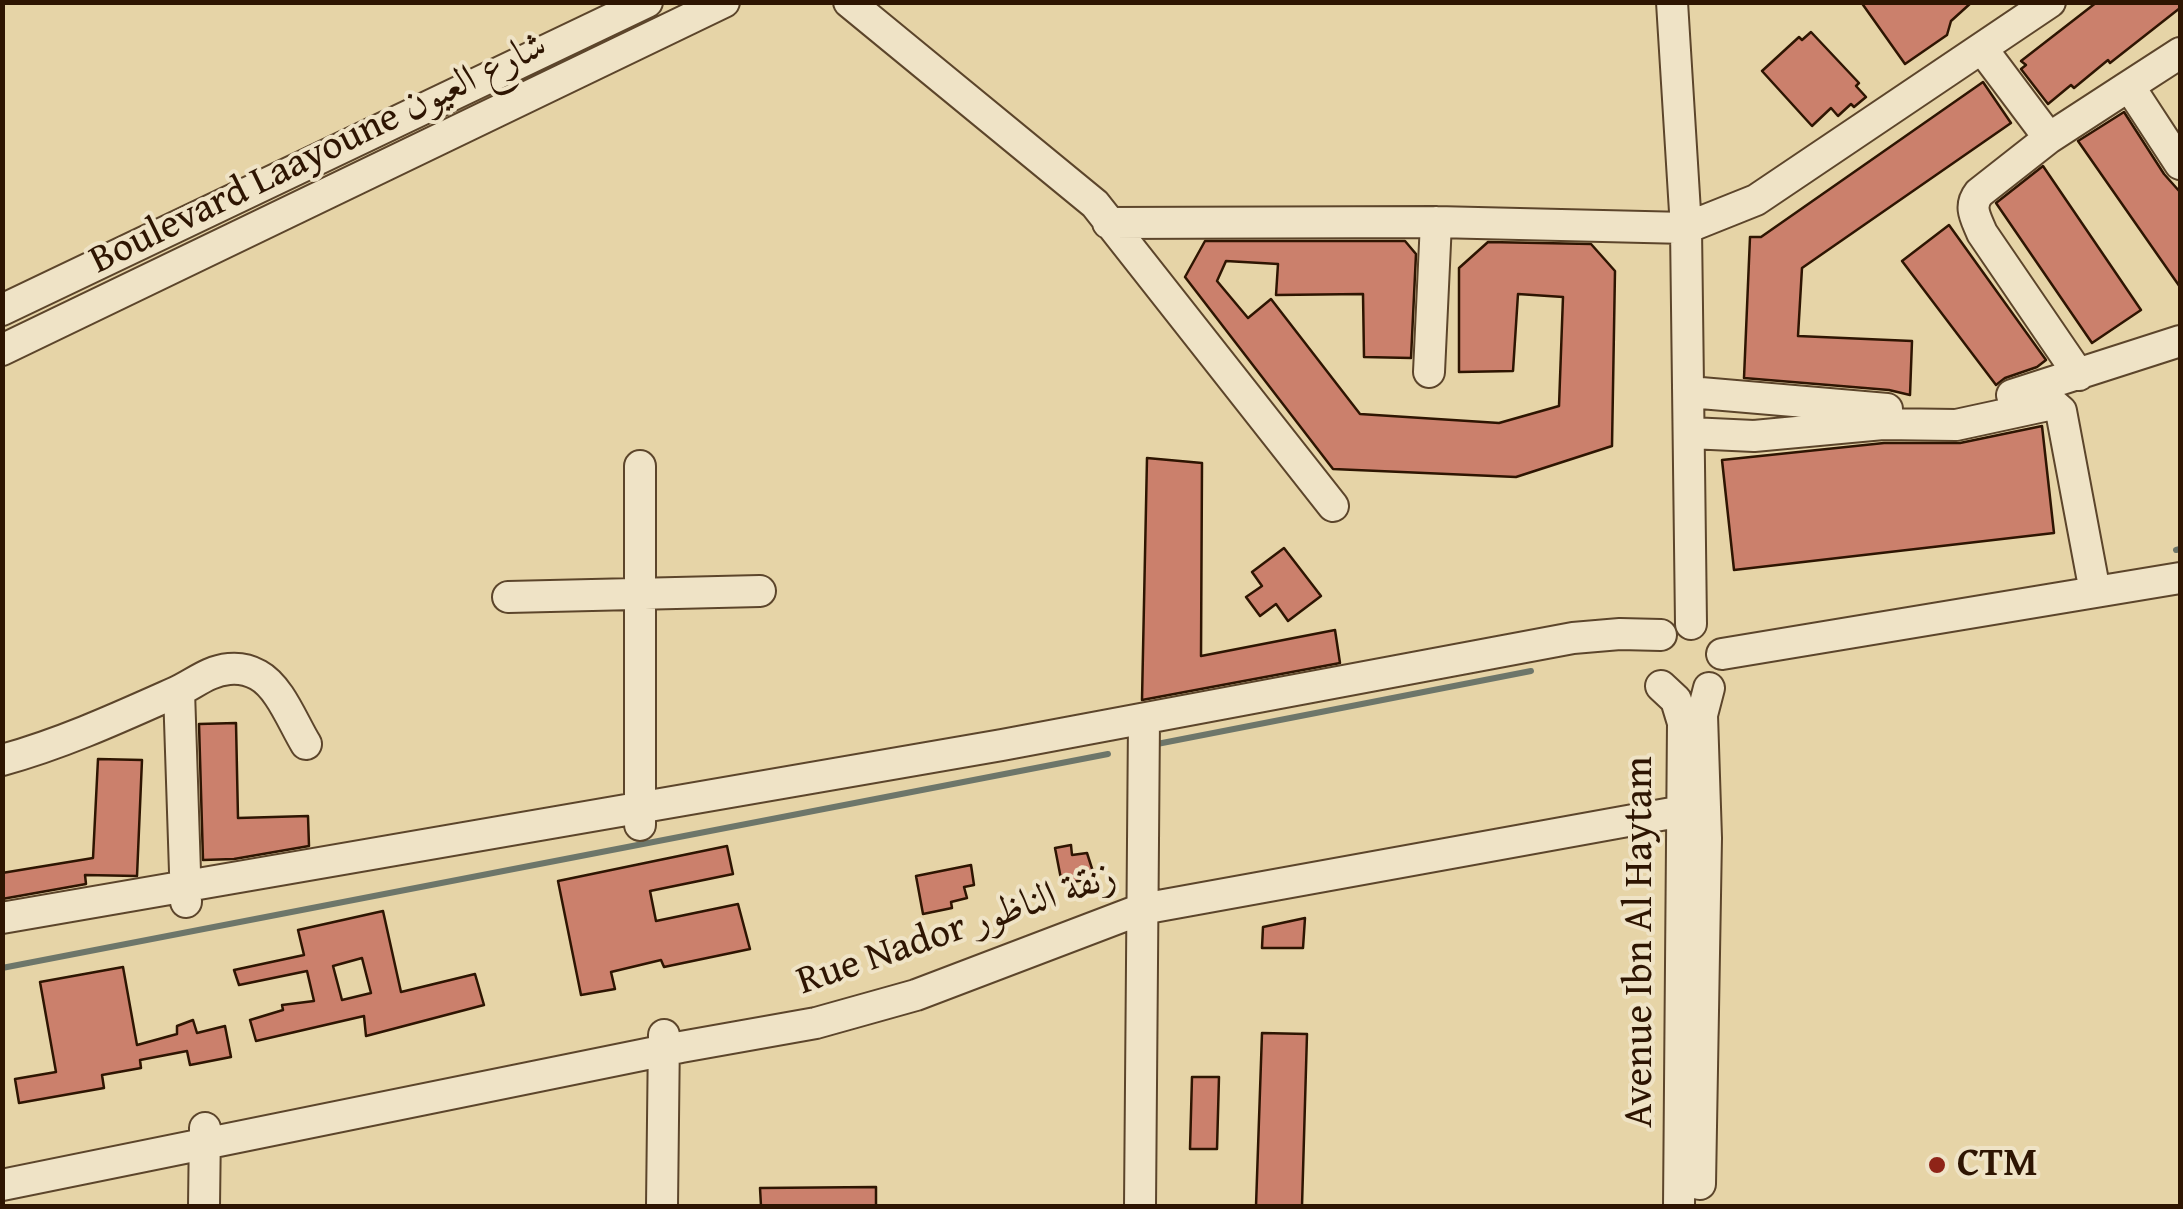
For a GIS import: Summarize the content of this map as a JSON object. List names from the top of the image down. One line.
{"streets":{"street":["Boulevard Laayoune شارع العيون","Rue Nador زنقة الناظور","Avenue Ibn Al Haytam"]},"crossings":[["Rue Nador زنقة الناظور","Avenue Ibn Al Haytam"]],"places":["CTM"]}
